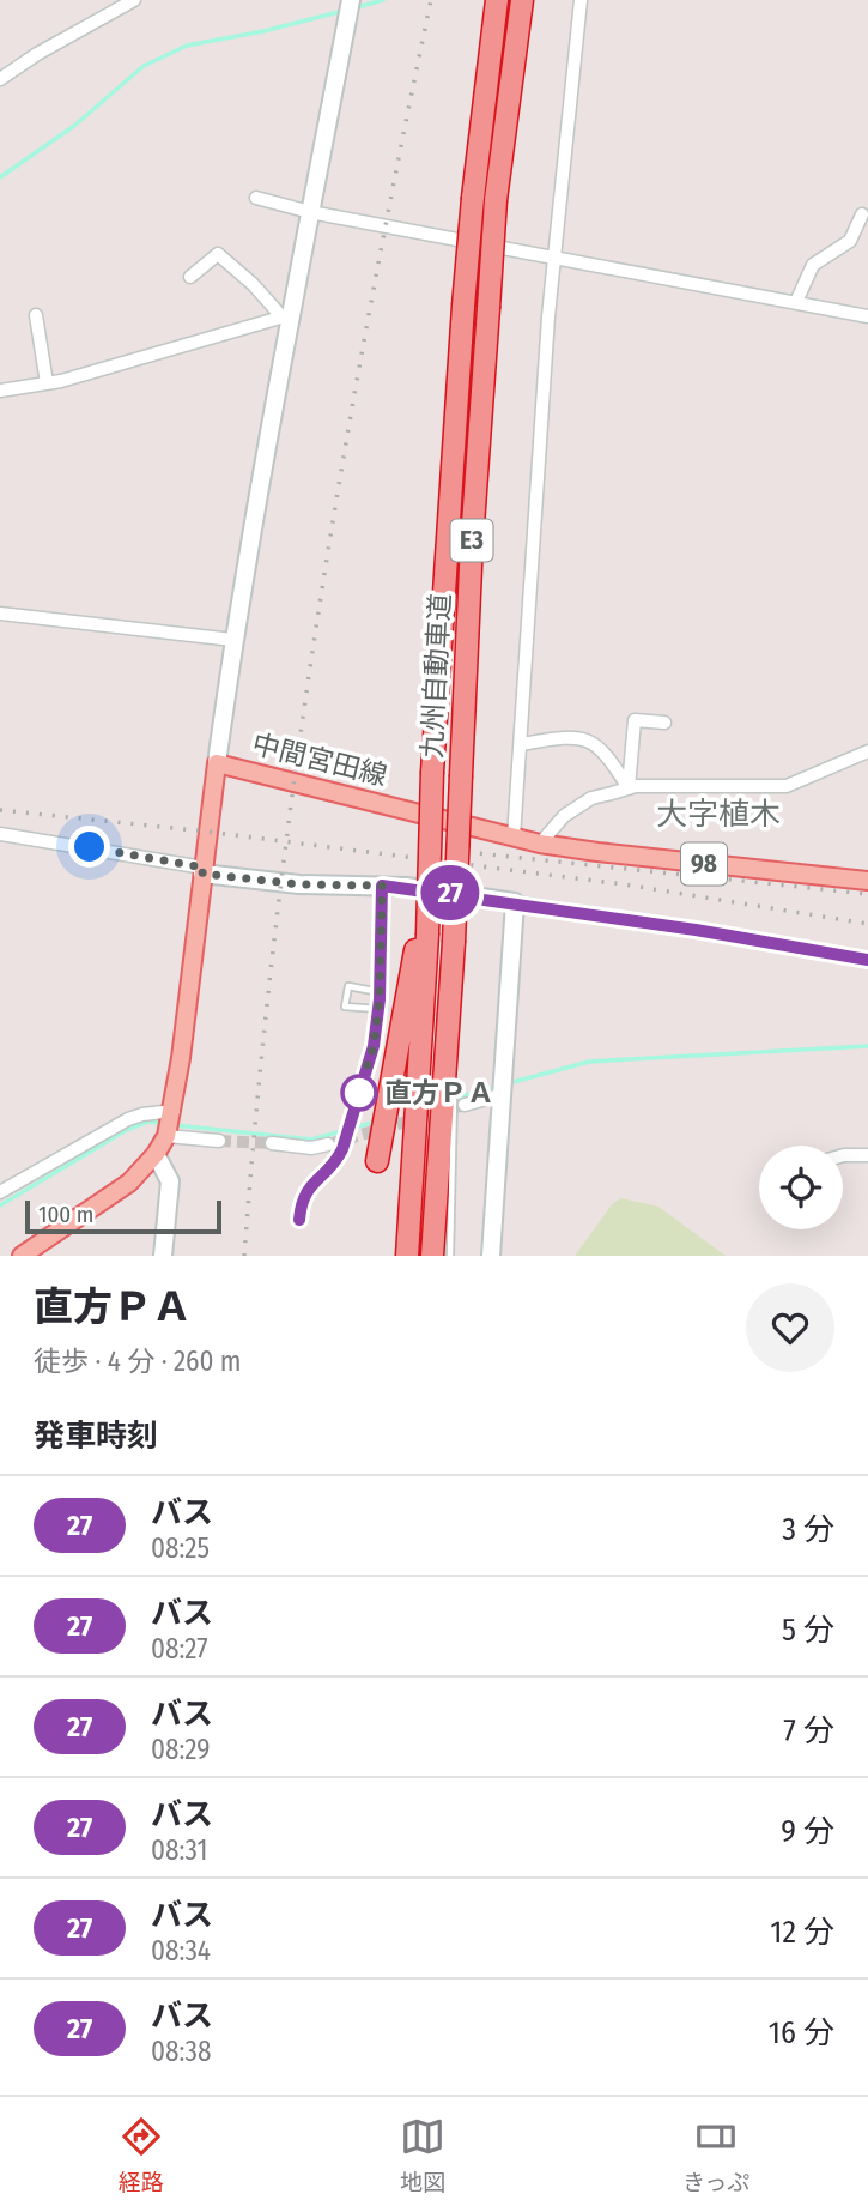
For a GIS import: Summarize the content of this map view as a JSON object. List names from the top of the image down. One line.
{"streets":{"highway":["E3","九州自動車道"],"main road":["中間宮田線","98"]},"districts":["大字植木"],"places":["直方ＰＡ"],"lines":["bus line 27"],"scale_bar":"100 m","page":{"on_map":"27","scale":"100 m","heading":[["直方ＰＡ","徒歩 · 4 分 · 260 m"],"発車時刻"],"list":[{"mark":"27","name":"バス","note":"08:25","value":"3 分"},{"mark":"27","name":"バス","note":"08:27","value":"5 分"},{"mark":"27","name":"バス","note":"08:29","value":"7 分"},{"mark":"27","name":"バス","note":"08:31","value":"9 分"},{"mark":"27","name":"バス","note":"08:34","value":"12 分"},{"mark":"27","name":"バス","note":"08:38","value":"16 分"}],"tabs":["経路","地図","きっぷ"]}}
